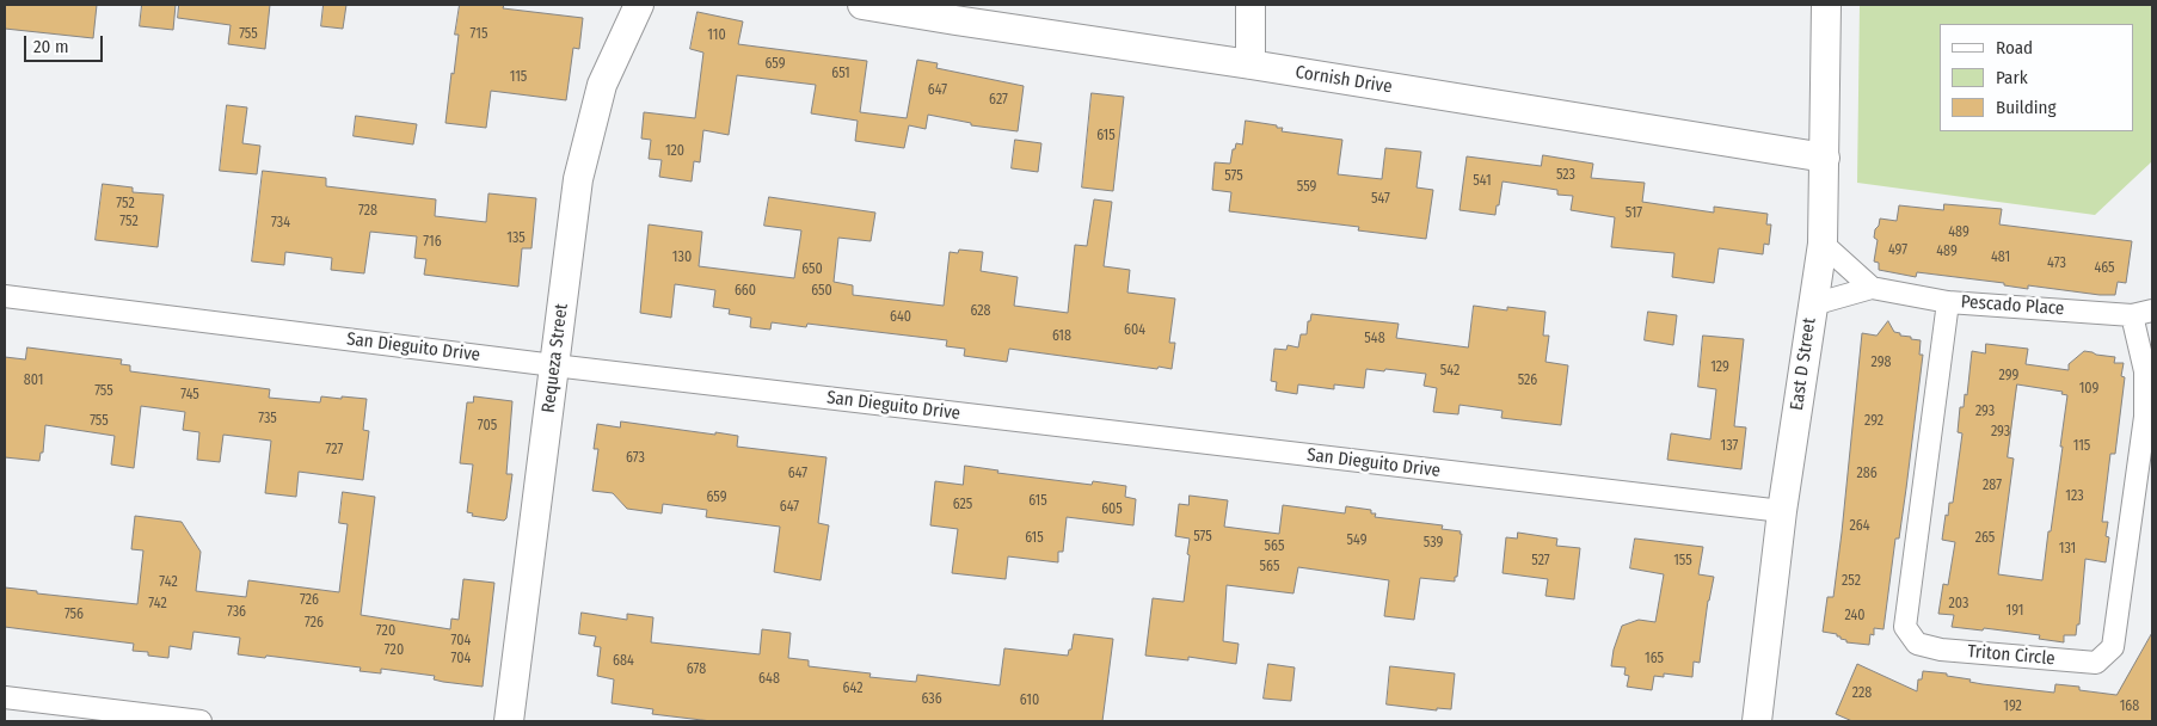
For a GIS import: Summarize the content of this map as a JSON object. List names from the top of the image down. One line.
{"streets":{"street":["Cornish Drive","Pescado Place","San Dieguito Drive","Requeza Street","East D Street","Triton Circle"]},"crossings":[["Cornish Drive","East D Street"],["Pescado Place","East D Street"],["Pescado Place","Triton Circle"],["San Dieguito Drive","Requeza Street"],["San Dieguito Drive","East D Street"]],"house_numbers":["755","715","110","659","651","115","647","627","615","120","523","575","541","559","547","752","728","517","752","734","489","135","716","497","489","130","481","473","465","650","660","650","628","640","604","618","548","298","129","542","299","801","526","109","755","745","293","735","755","292","705","293","137","115","727","673","647","286","287","123","659","615","625","647","605","264","575","615","265","549","539","565","131","527","155","565","252","742","726","742","203","191","736","756","240","726","720","704","720","704","165","684","678","648","642","228","636","610","192","168"],"legend":["Road","Park","Building"],"scale_bar":"20 m"}
